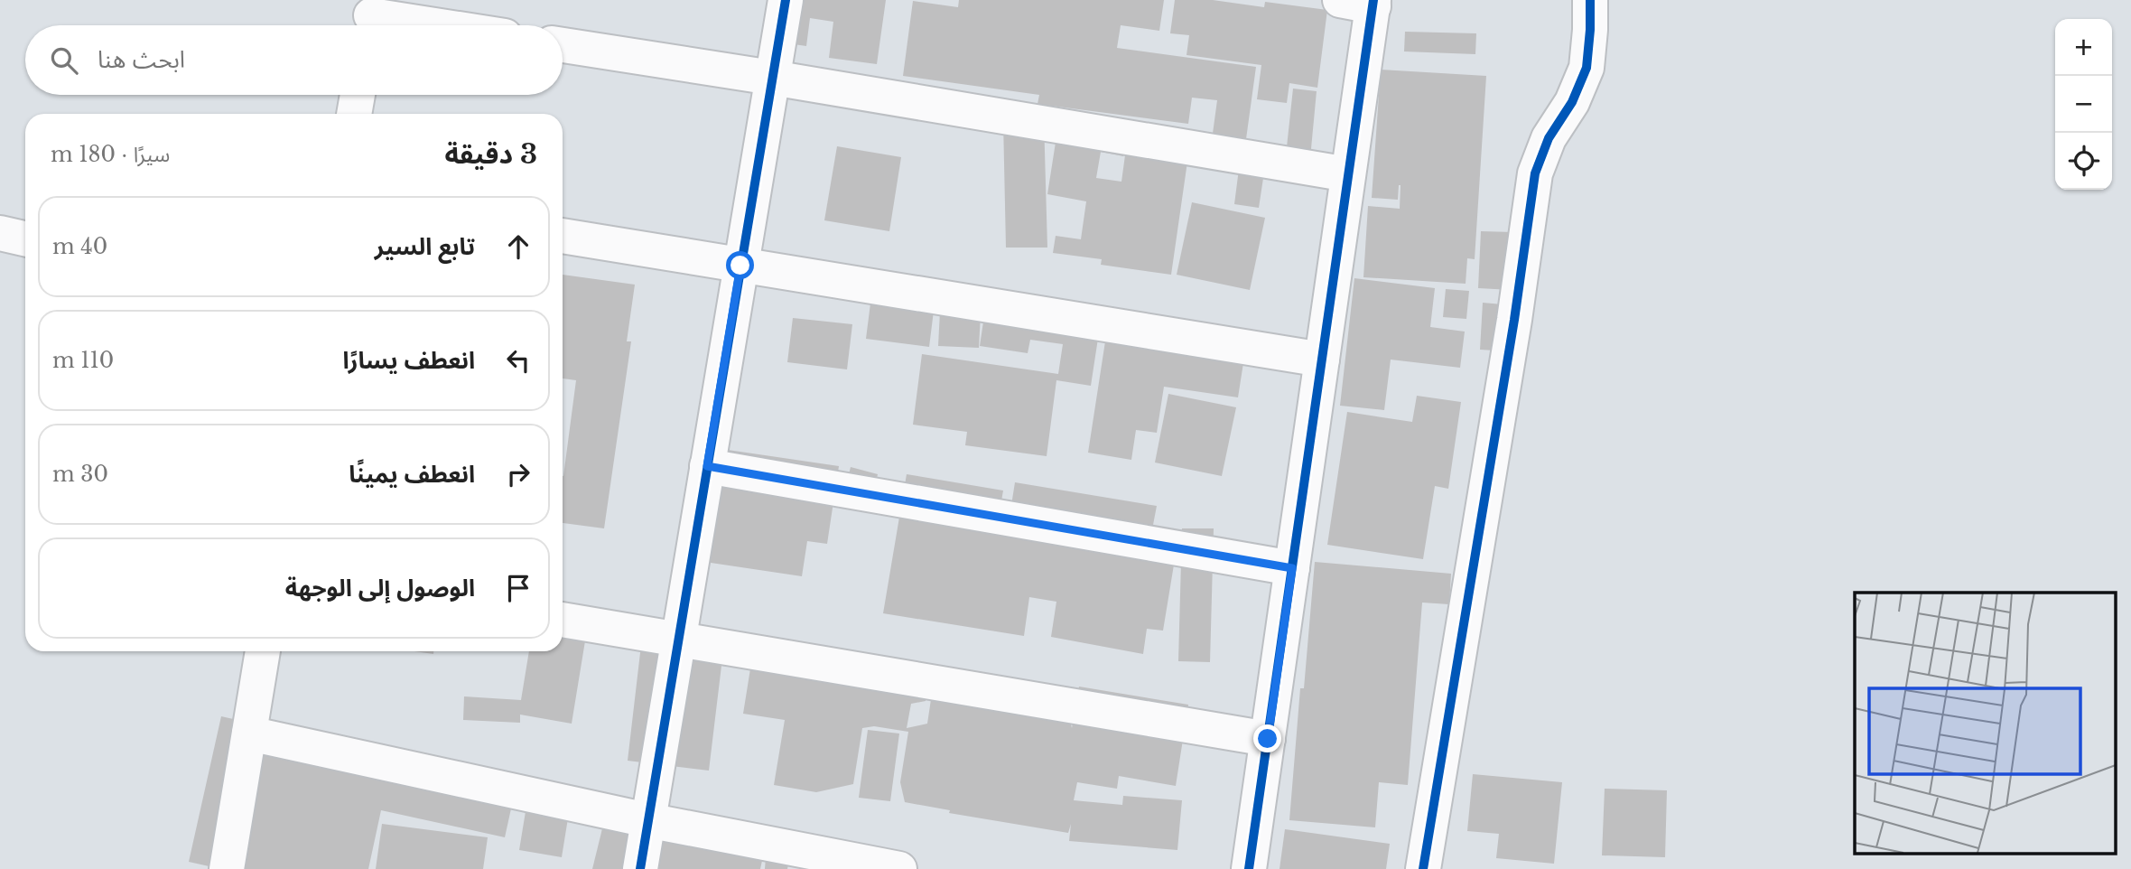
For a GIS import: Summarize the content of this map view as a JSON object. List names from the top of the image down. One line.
{"page":{"map_buttons":["+","−"],"search":"ابحث هنا","heading":["3 دقيقة","سيرًا · 180 m"],"list":[["تابع السير","40 m"],["انعطف يسارًا","110 m"],["انعطف يمينًا","30 m"],"الوصول إلى الوجهة"]}}
